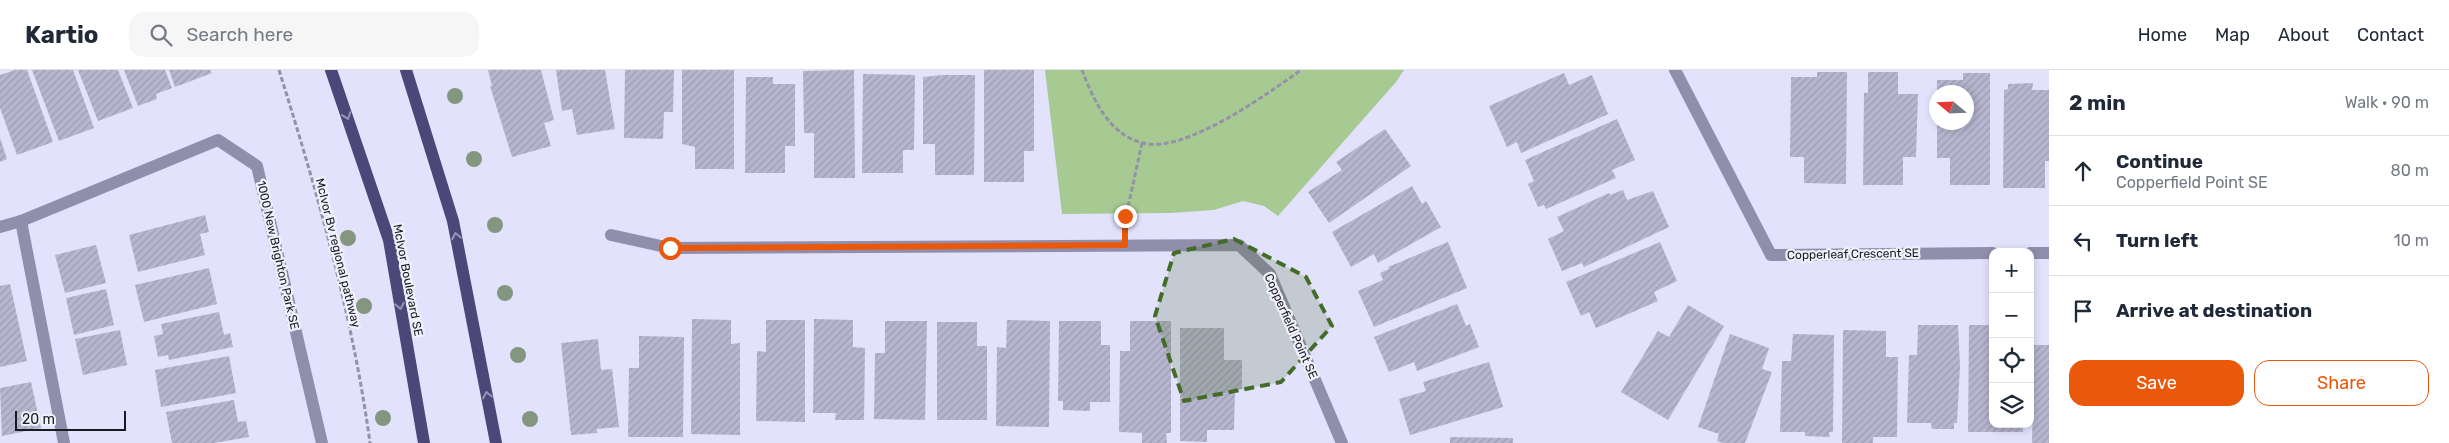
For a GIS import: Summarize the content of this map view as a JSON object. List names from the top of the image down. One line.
{"streets":{"main road":["McIvor Boulevard SE"],"street":["Copperleaf Crescent SE","1000 New Brighton Park SE","Copperfield Point SE"],"path":["McIvor Bv regional pathway"]},"scale_bar":"20 m","north":"left","page":{"header":"Kartio","search":"Search here","nav":["Home","Map","About","Contact"],"heading":["2 min","Walk · 90 m"],"list":[["Continue","Copperfield Point SE","80 m"],["Turn left","10 m"],"Arrive at destination"],"map_buttons":["+","−"],"buttons":["Save","Share"],"scale":"20 m"}}
